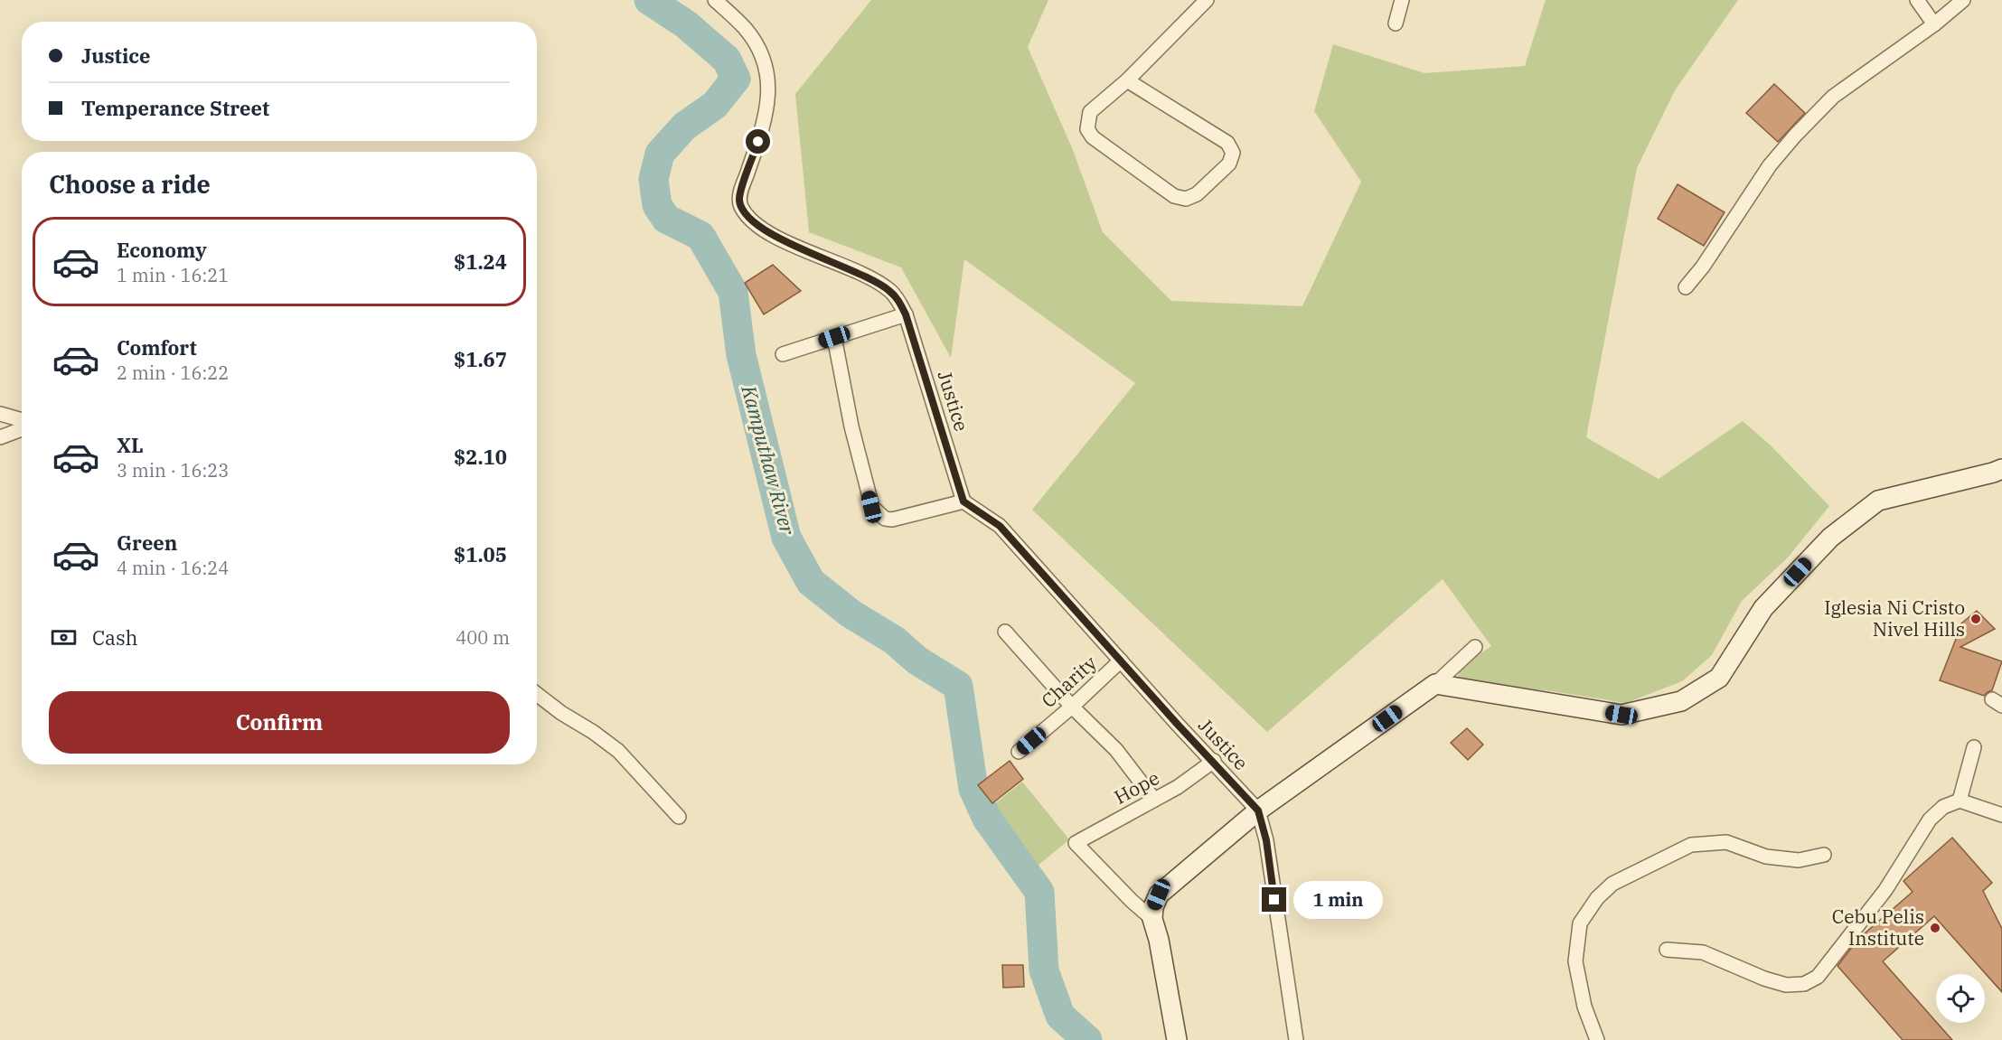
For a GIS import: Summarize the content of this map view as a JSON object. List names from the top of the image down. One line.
{"streets":{"street":["Justice","Charity","Hope"]},"crossings":[["Justice","Charity"],["Justice","Hope"]],"water":["Kamputhaw River"],"places":["Iglesia Ni Cristo Nivel Hills","Cebu Pelis Institute"],"page":{"banner":["Justice","Temperance Street"],"heading":"Choose a ride","list":[{"name":"Economy","note":"1 min · 16:21","value":"$1.24"},{"name":"Comfort","note":"2 min · 16:22","value":"$1.67"},{"name":"XL","note":"3 min · 16:23","value":"$2.10"},{"name":"Green","note":"4 min · 16:24","value":"$1.05"}],"pay":["Cash","400 m"],"buttons":"Confirm","bubble":"1 min"}}
